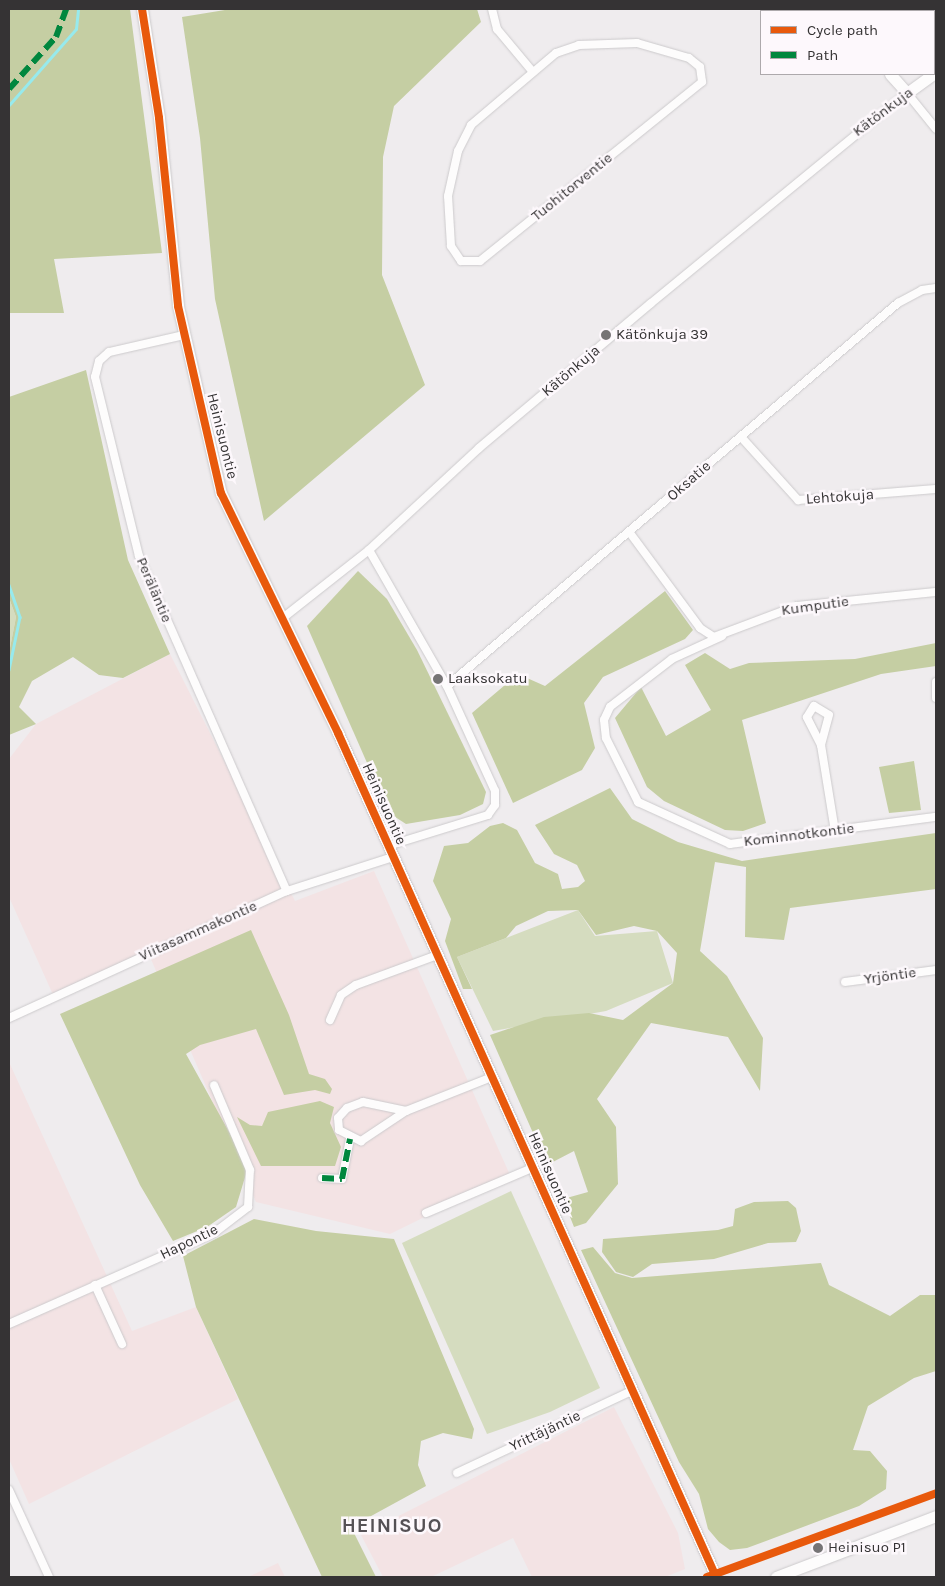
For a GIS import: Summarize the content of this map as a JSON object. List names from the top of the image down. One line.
{"streets":{"street":["Kätönkuja","Tuohitorventie","Heinisuontie","Oksatie","Lehtokuja","Peräläntie","Kumputie","Kominnotkontie","Viitasammakontie","Yrjöntie","Hapontie","Yrittäjäntie"]},"crossings":[["Kätönkuja","Heinisuontie"],["Heinisuontie","Peräläntie"],["Heinisuontie","Viitasammakontie"],["Heinisuontie","Yrittäjäntie"],["Oksatie","Lehtokuja"],["Peräläntie","Viitasammakontie"],["Kumputie","Kominnotkontie"]],"districts":["HEINISUO"],"places":["Kätönkuja 39","Laaksokatu","Heinisuo P1"],"legend":["Cycle path","Path"]}
